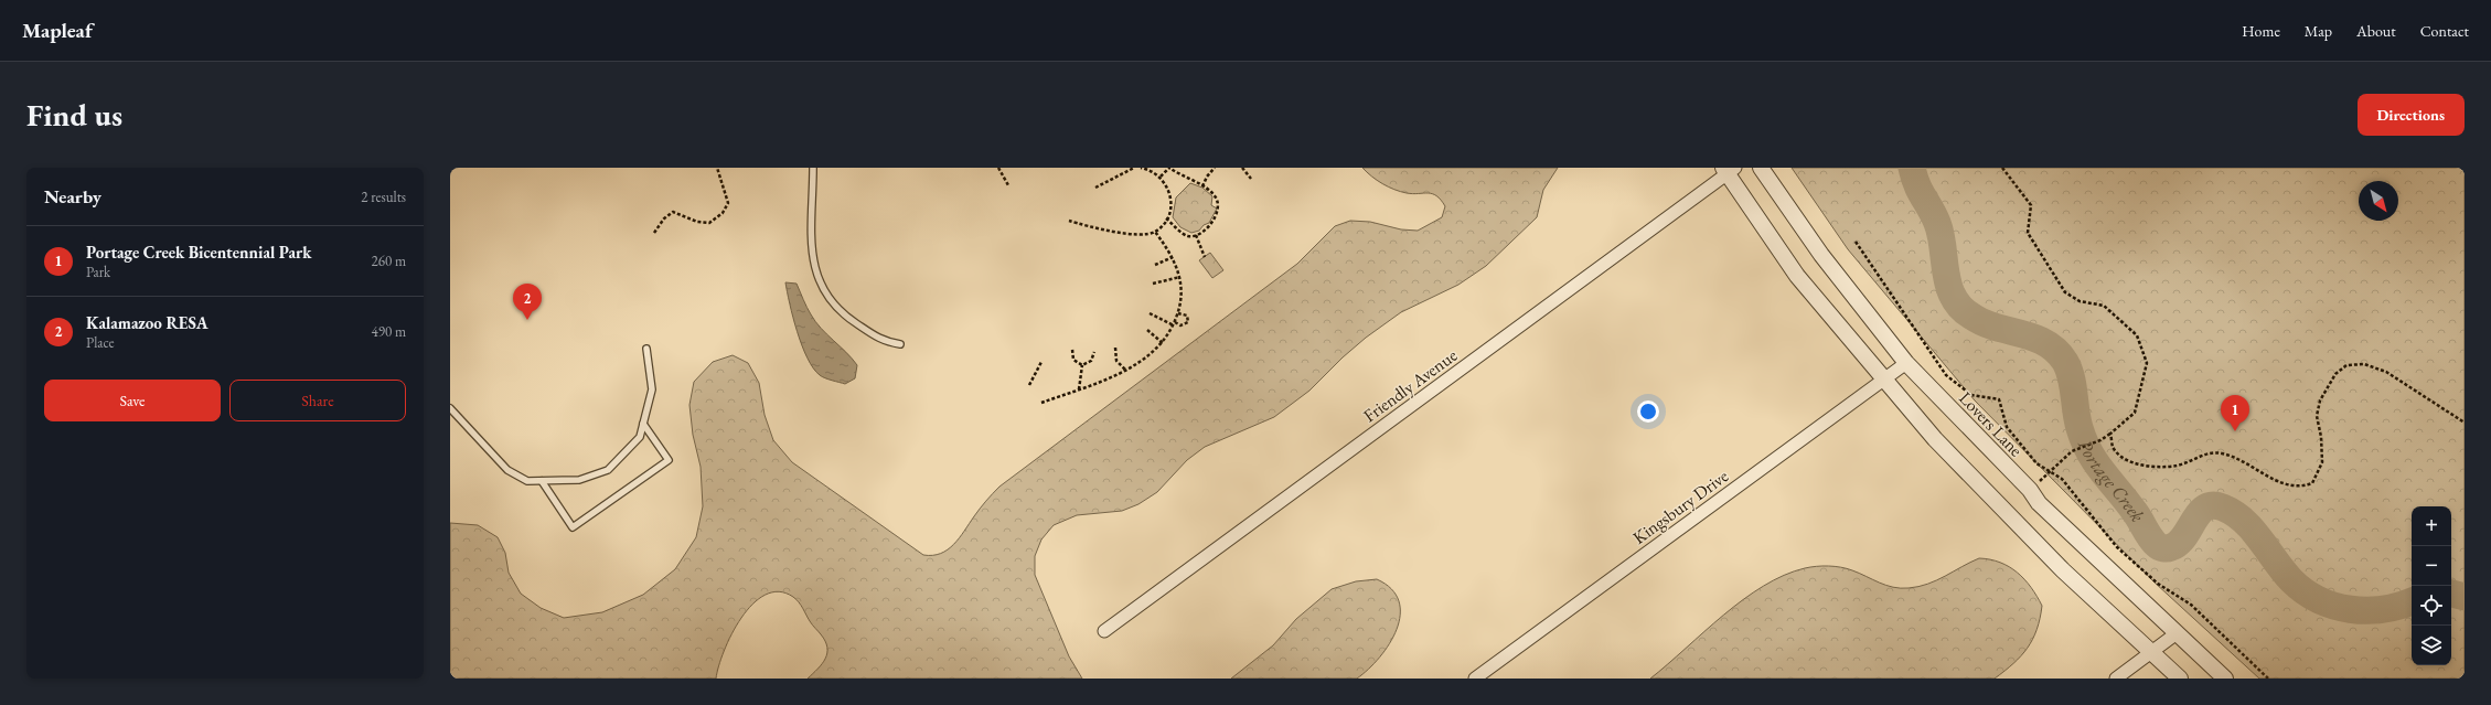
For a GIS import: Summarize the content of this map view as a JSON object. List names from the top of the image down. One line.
{"streets":{"street":["Friendly Avenue","Lovers Lane","Kingsbury Drive"]},"crossings":[["Lovers Lane","Kingsbury Drive"]],"water":["Portage Creek"],"north":"bottom right","page":{"header":"Mapleaf","nav":["Home","Map","About","Contact"],"buttons":["Directions",["Save","Share"]],"title":"Find us","heading":["Nearby","2 results"],"list":[{"mark":"1","name":"Portage Creek Bicentennial Park","note":"Park","value":"260 m"},{"mark":"2","name":"Kalamazoo RESA","note":"Place","value":"490 m"}],"pins":["2","1"],"map_buttons":["+","−"]}}
